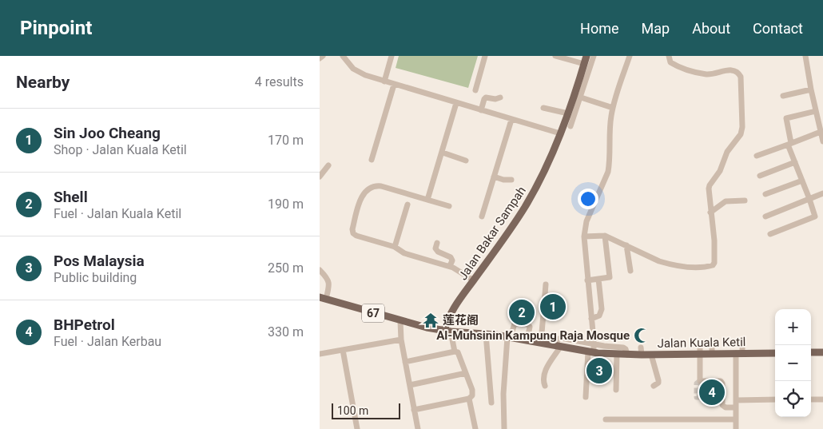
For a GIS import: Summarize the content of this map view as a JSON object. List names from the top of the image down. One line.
{"streets":{"main road":["Jalan Bakar Sampah","67","Jalan Kuala Ketil"]},"crossings":[["Jalan Bakar Sampah","Jalan Kuala Ketil"]],"places":{"temple":["莲花阁"],"mosque":["Al-Muhsinin Kampung Raja Mosque"]},"scale_bar":"100 m","page":{"header":"Pinpoint","nav":["Home","Map","About","Contact"],"heading":["Nearby","4 results"],"list":[{"mark":"1","name":"Sin Joo Cheang","note":"Shop · Jalan Kuala Ketil","value":"170 m"},{"mark":"2","name":"Shell","note":"Fuel · Jalan Kuala Ketil","value":"190 m"},{"mark":"3","name":"Pos Malaysia","note":"Public building","value":"250 m"},{"mark":"4","name":"BHPetrol","note":"Fuel · Jalan Kerbau","value":"330 m"}],"pins":["1","2","3","4"],"map_buttons":["+","−"],"scale":"100 m"}}
